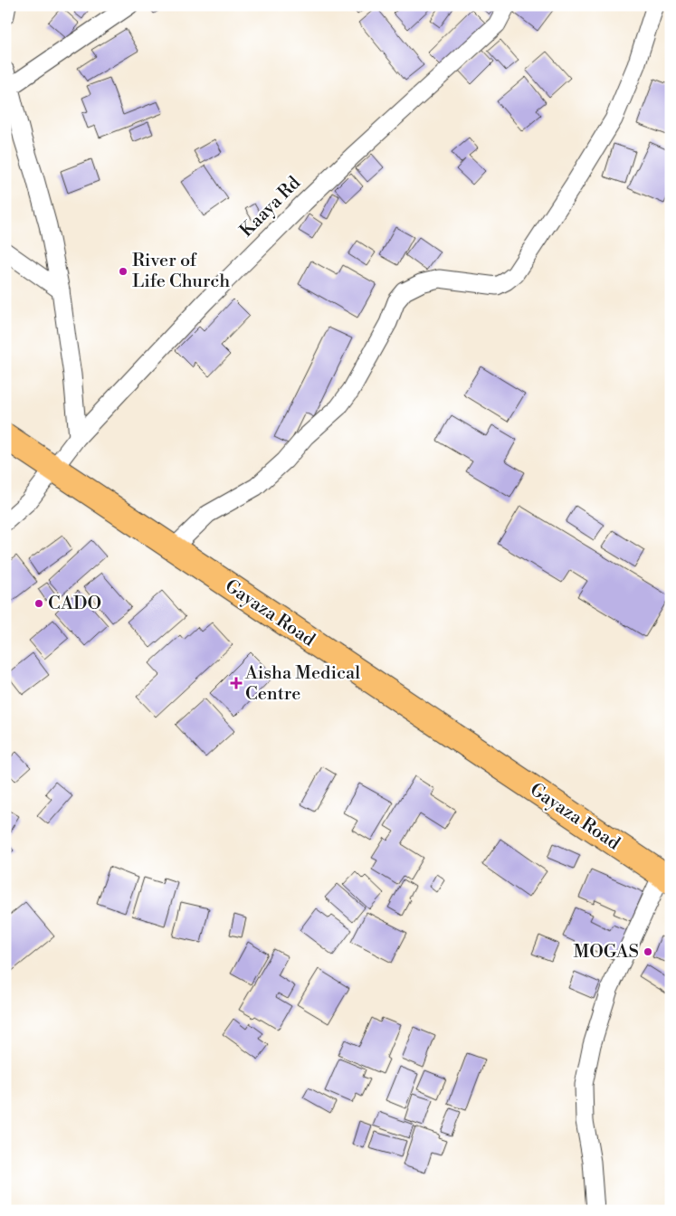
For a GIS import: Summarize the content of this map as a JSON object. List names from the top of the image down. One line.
{"streets":{"main road":["Gayaza Road"],"street":["Kaaya Rd"]},"crossings":[["Kaaya Rd","Gayaza Road"]],"places":{"other":["River of Life Church","CADO","MOGAS"],"health":["Aisha Medical Centre"]}}
